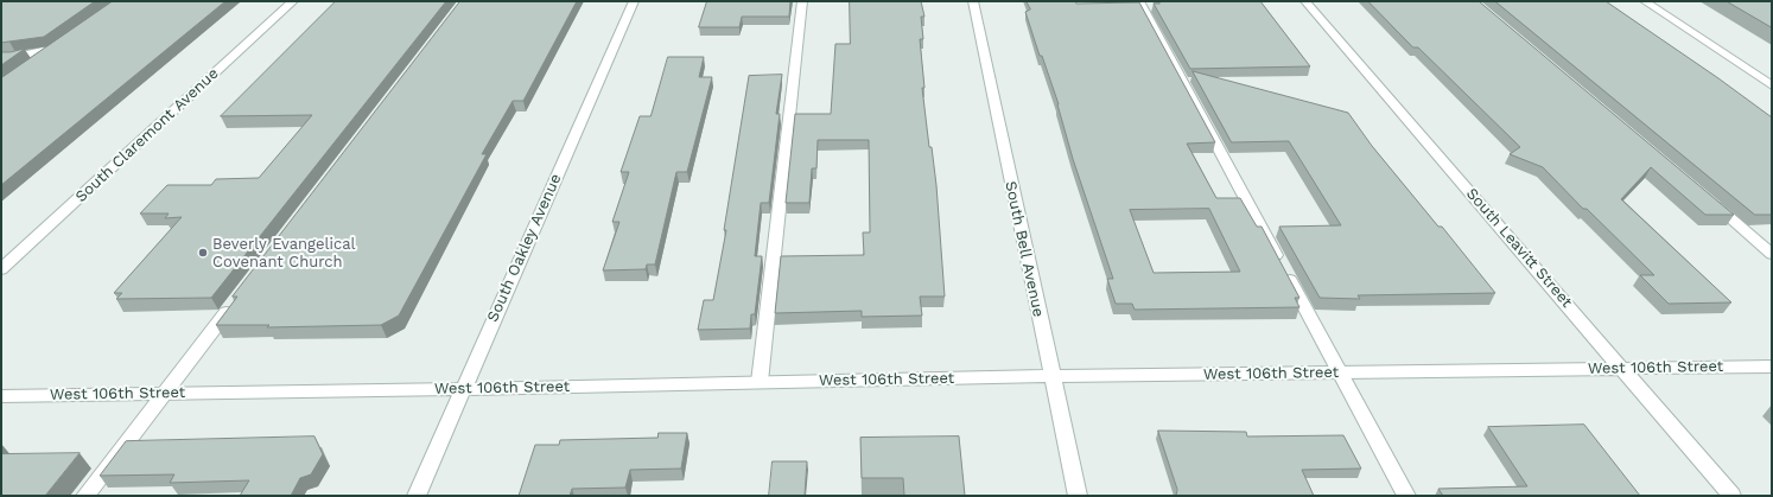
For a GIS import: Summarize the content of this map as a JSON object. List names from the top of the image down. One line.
{"streets":{"street":["South Claremont Avenue","South Oakley Avenue","South Leavitt Street","South Bell Avenue","West 106th Street"]},"crossings":[["South Oakley Avenue","West 106th Street"],["South Leavitt Street","West 106th Street"],["South Bell Avenue","West 106th Street"]],"places":["Beverly Evangelical Covenant Church"]}
